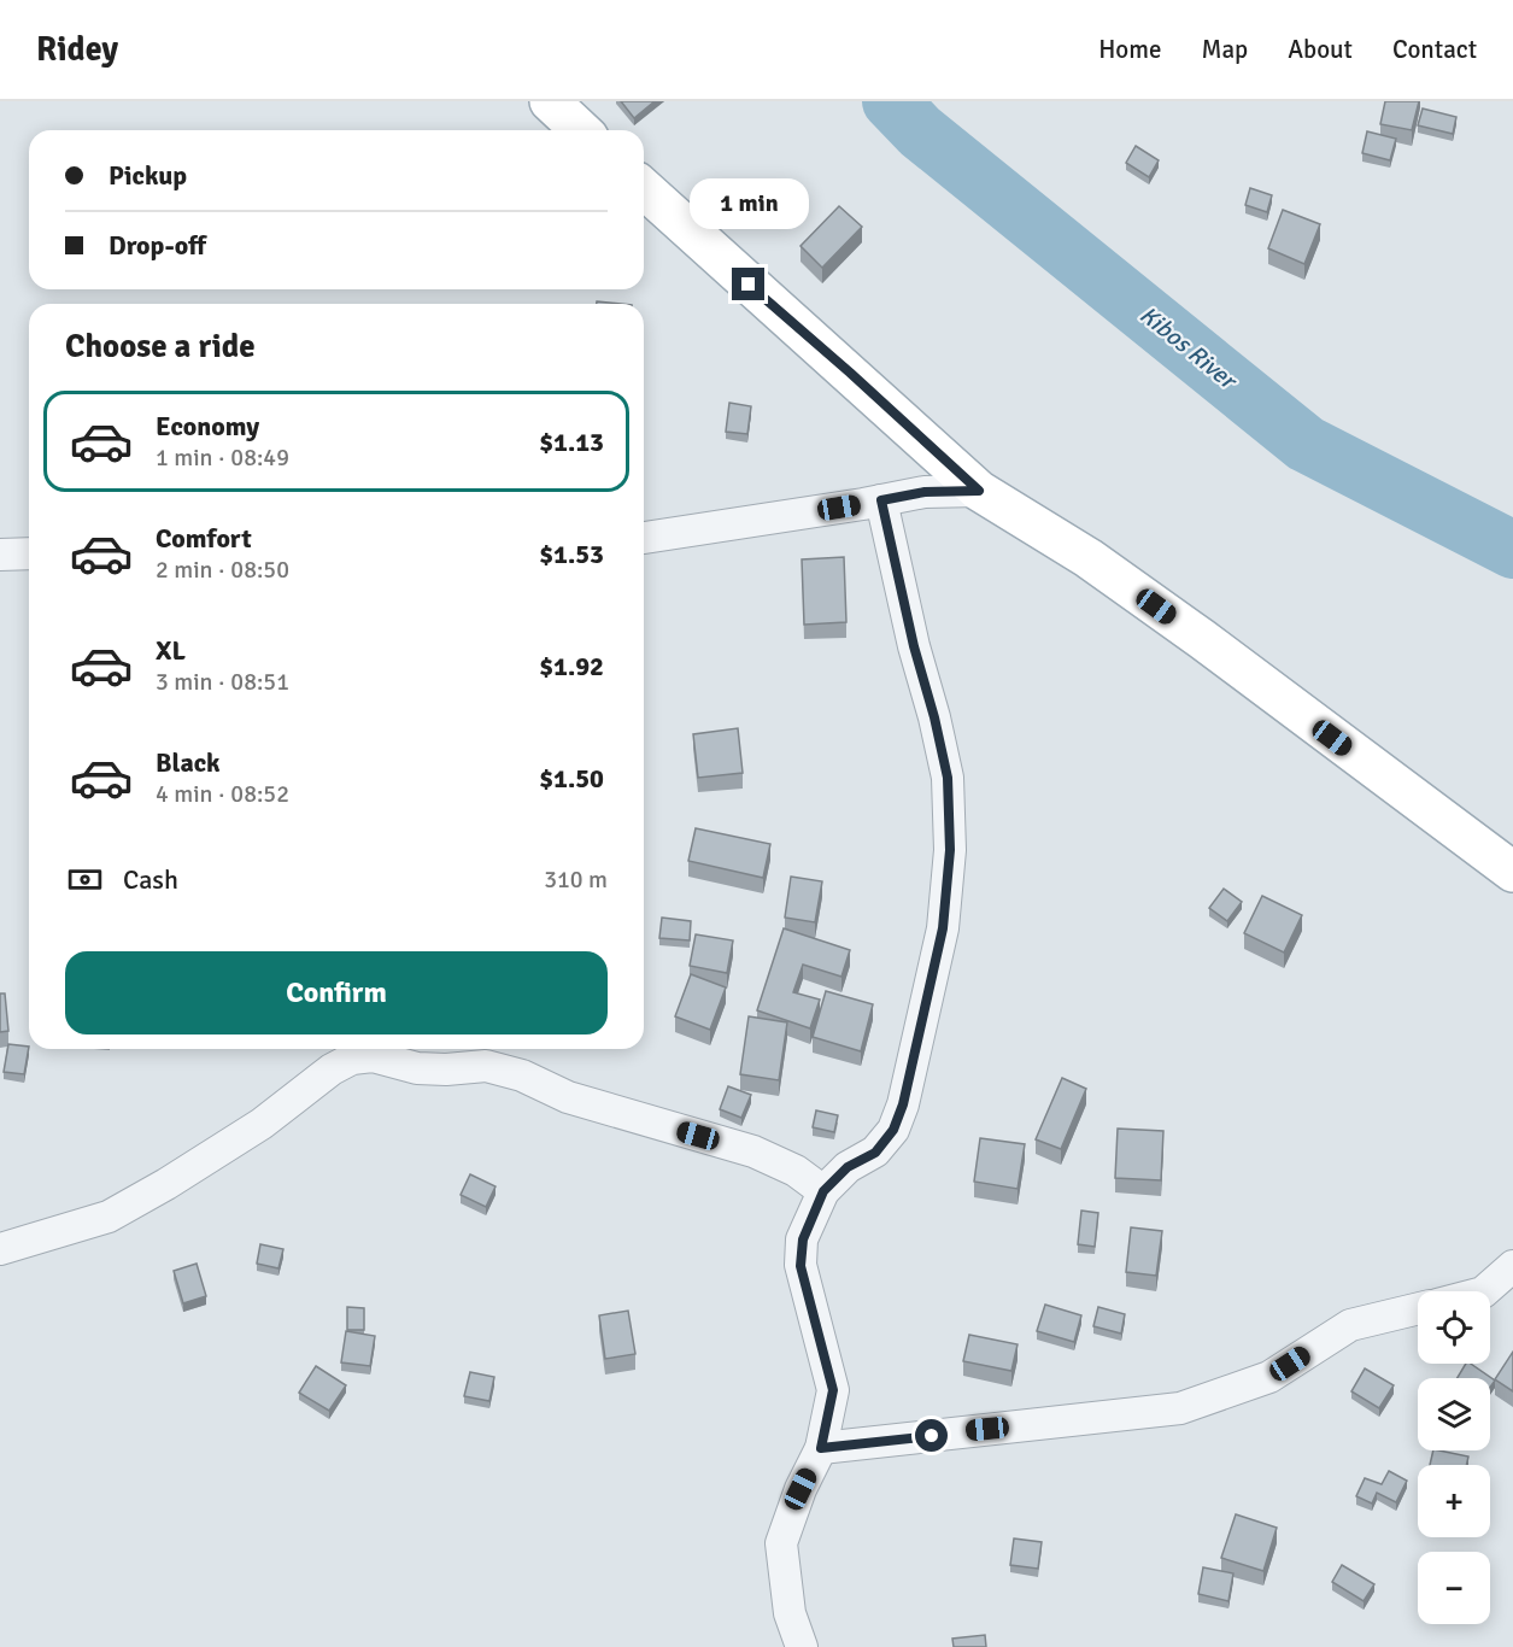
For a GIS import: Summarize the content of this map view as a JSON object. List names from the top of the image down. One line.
{"water":["Kibos River"],"page":{"header":"Ridey","nav":["Home","Map","About","Contact"],"banner":["Pickup","Drop-off"],"bubble":"1 min","heading":"Choose a ride","list":[{"name":"Economy","note":"1 min · 08:49","value":"$1.13"},{"name":"Comfort","note":"2 min · 08:50","value":"$1.53"},{"name":"XL","note":"3 min · 08:51","value":"$1.92"},{"name":"Black","note":"4 min · 08:52","value":"$1.50"}],"pay":["Cash","310 m"],"buttons":"Confirm","map_buttons":["+","−"]}}
